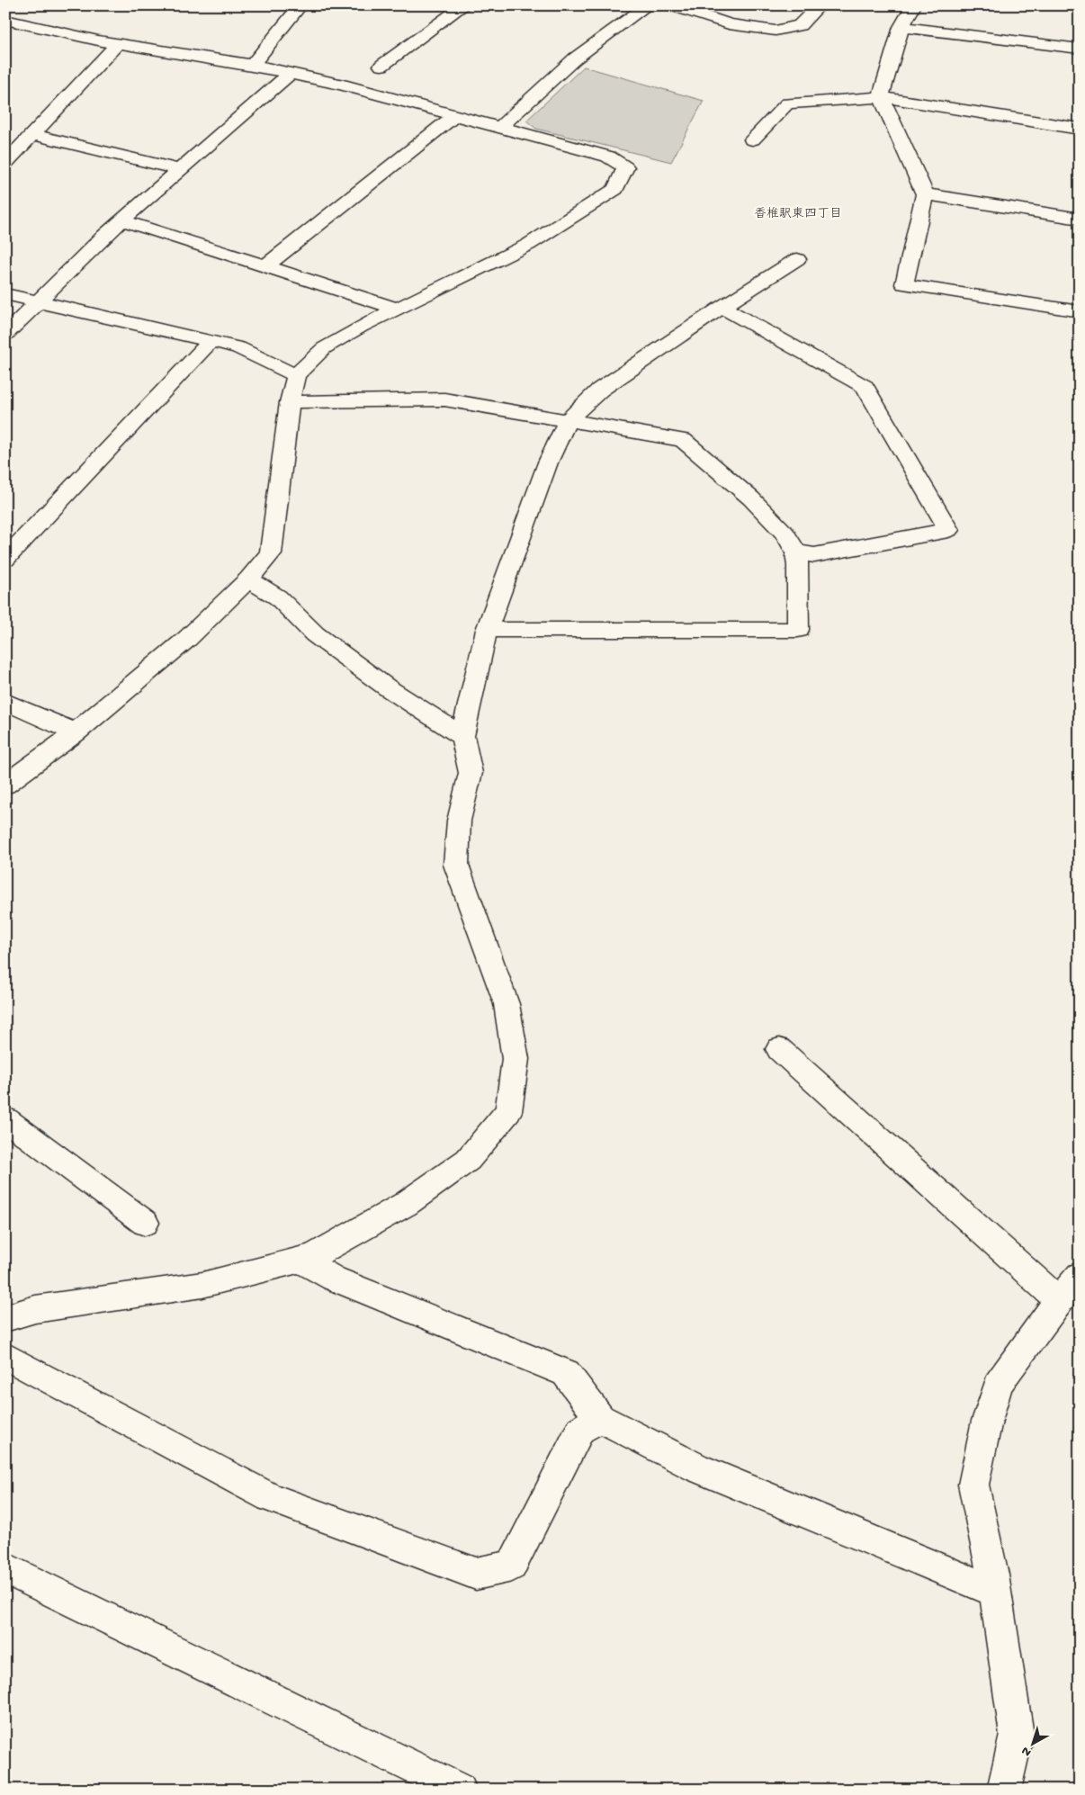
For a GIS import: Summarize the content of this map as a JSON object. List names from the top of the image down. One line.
{"districts":["香椎駅東四丁目"],"north":"bottom left"}
